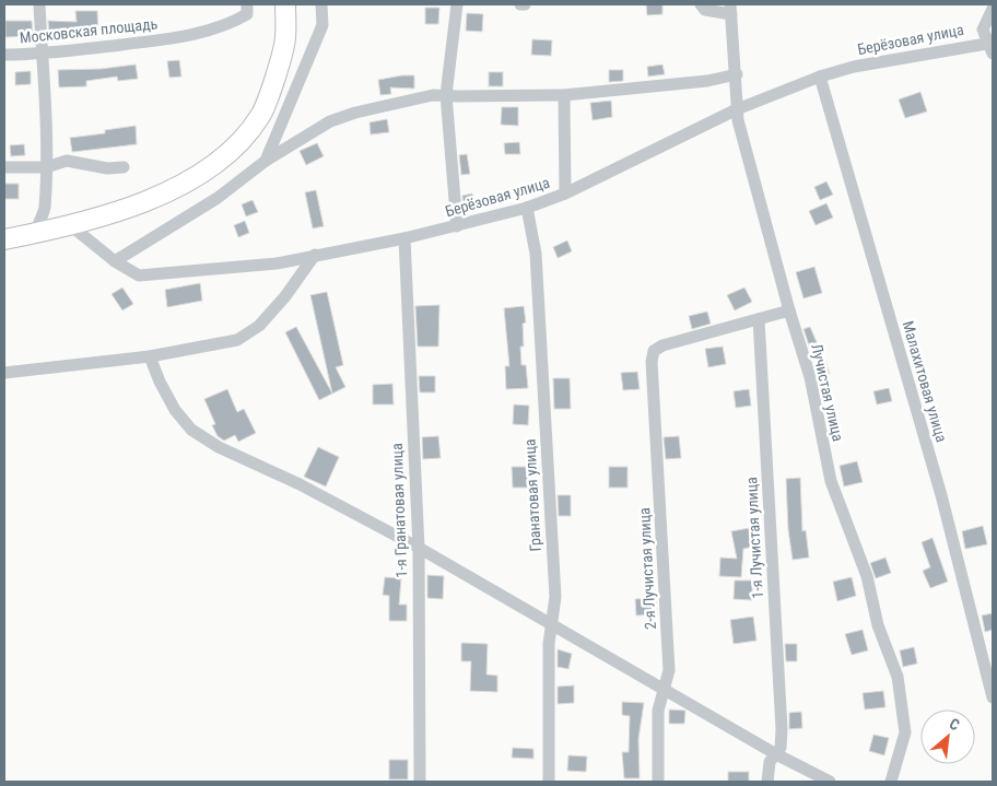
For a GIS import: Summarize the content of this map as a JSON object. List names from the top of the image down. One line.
{"streets":{"street":["Московская площадь","Берёзовая улица","Малахитовая улица","Лучистая улица","Гранатовая улица","1-я Гранатовая улица","1-я Лучистая улица","2-я Лучистая улица"]},"crossings":[["Берёзовая улица","Малахитовая улица"],["Берёзовая улица","Лучистая улица"],["Берёзовая улица","Гранатовая улица"],["Берёзовая улица","1-я Гранатовая улица"],["1-я Лучистая улица","2-я Лучистая улица"]],"north":"top right"}
